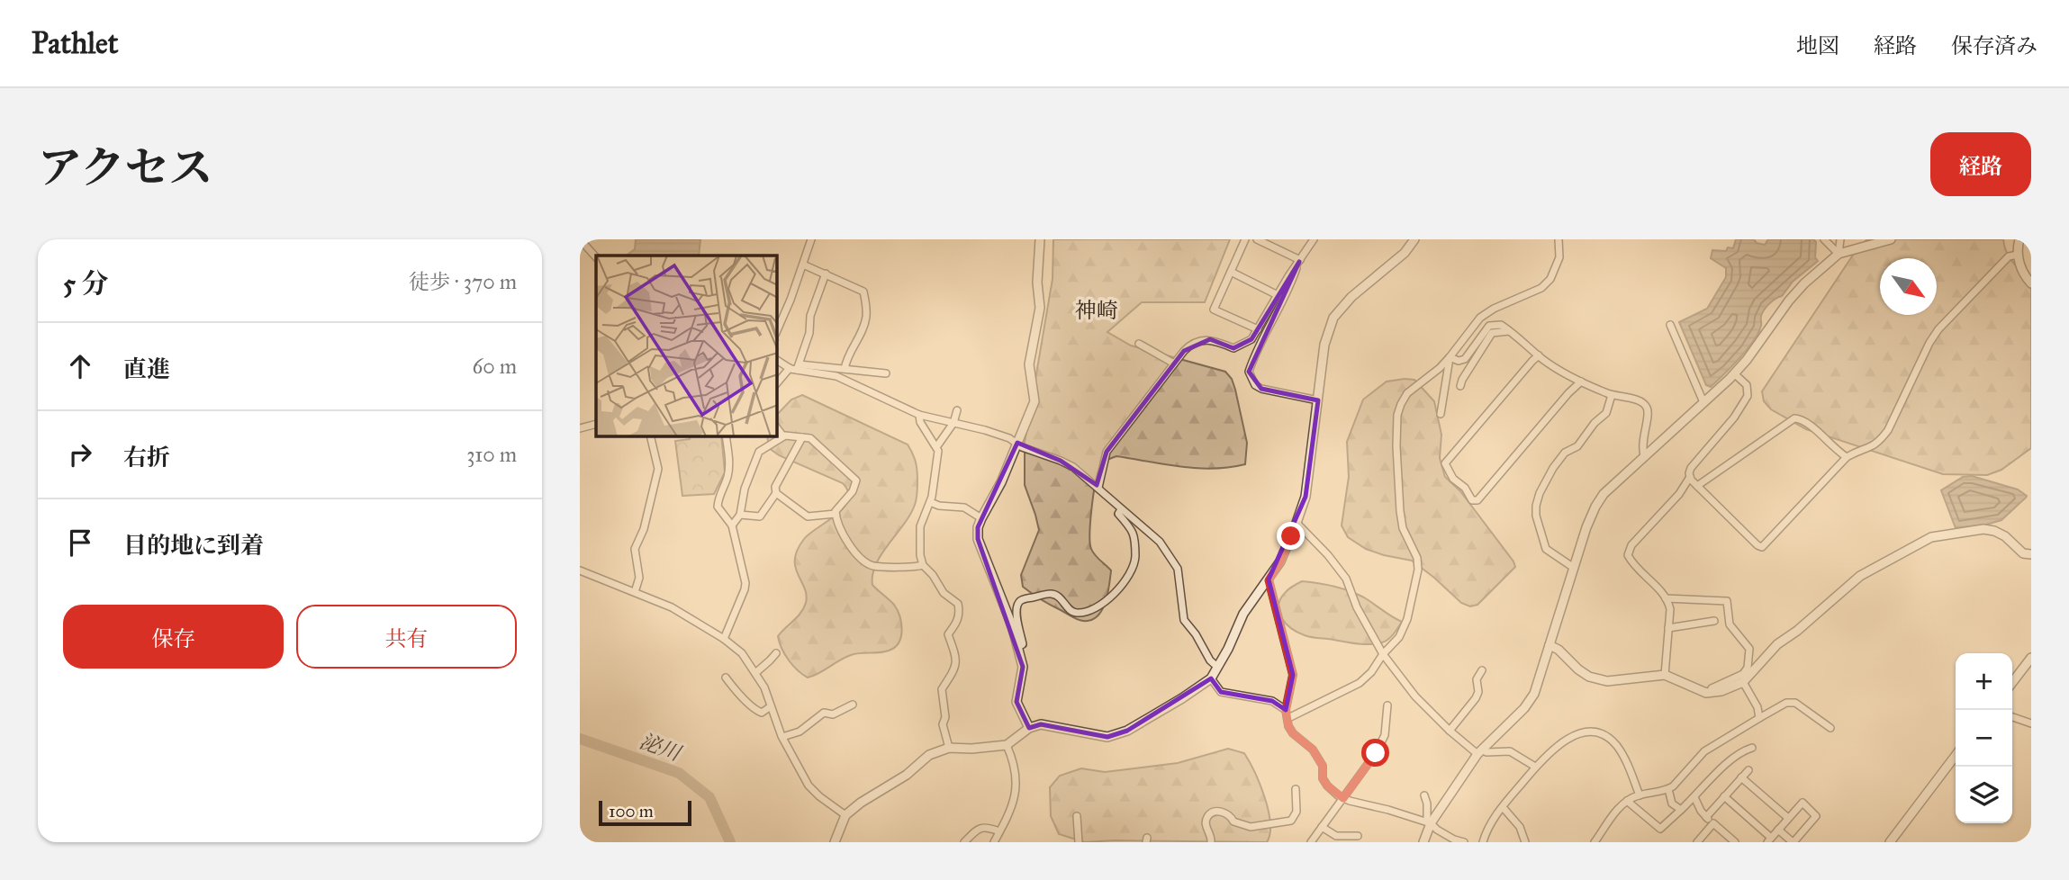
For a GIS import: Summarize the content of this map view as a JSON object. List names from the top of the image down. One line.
{"districts":["神崎"],"water":["泌川"],"scale_bar":"100 m","north":"bottom right","page":{"header":"Pathlet","nav":["地図","経路","保存済み"],"title":"アクセス","buttons":["経路",["保存","共有"]],"heading":["5 分","徒歩 · 370 m"],"list":[["直進","60 m"],["右折","310 m"],"目的地に到着"],"map_buttons":["+","−"],"scale":"100 m"}}
